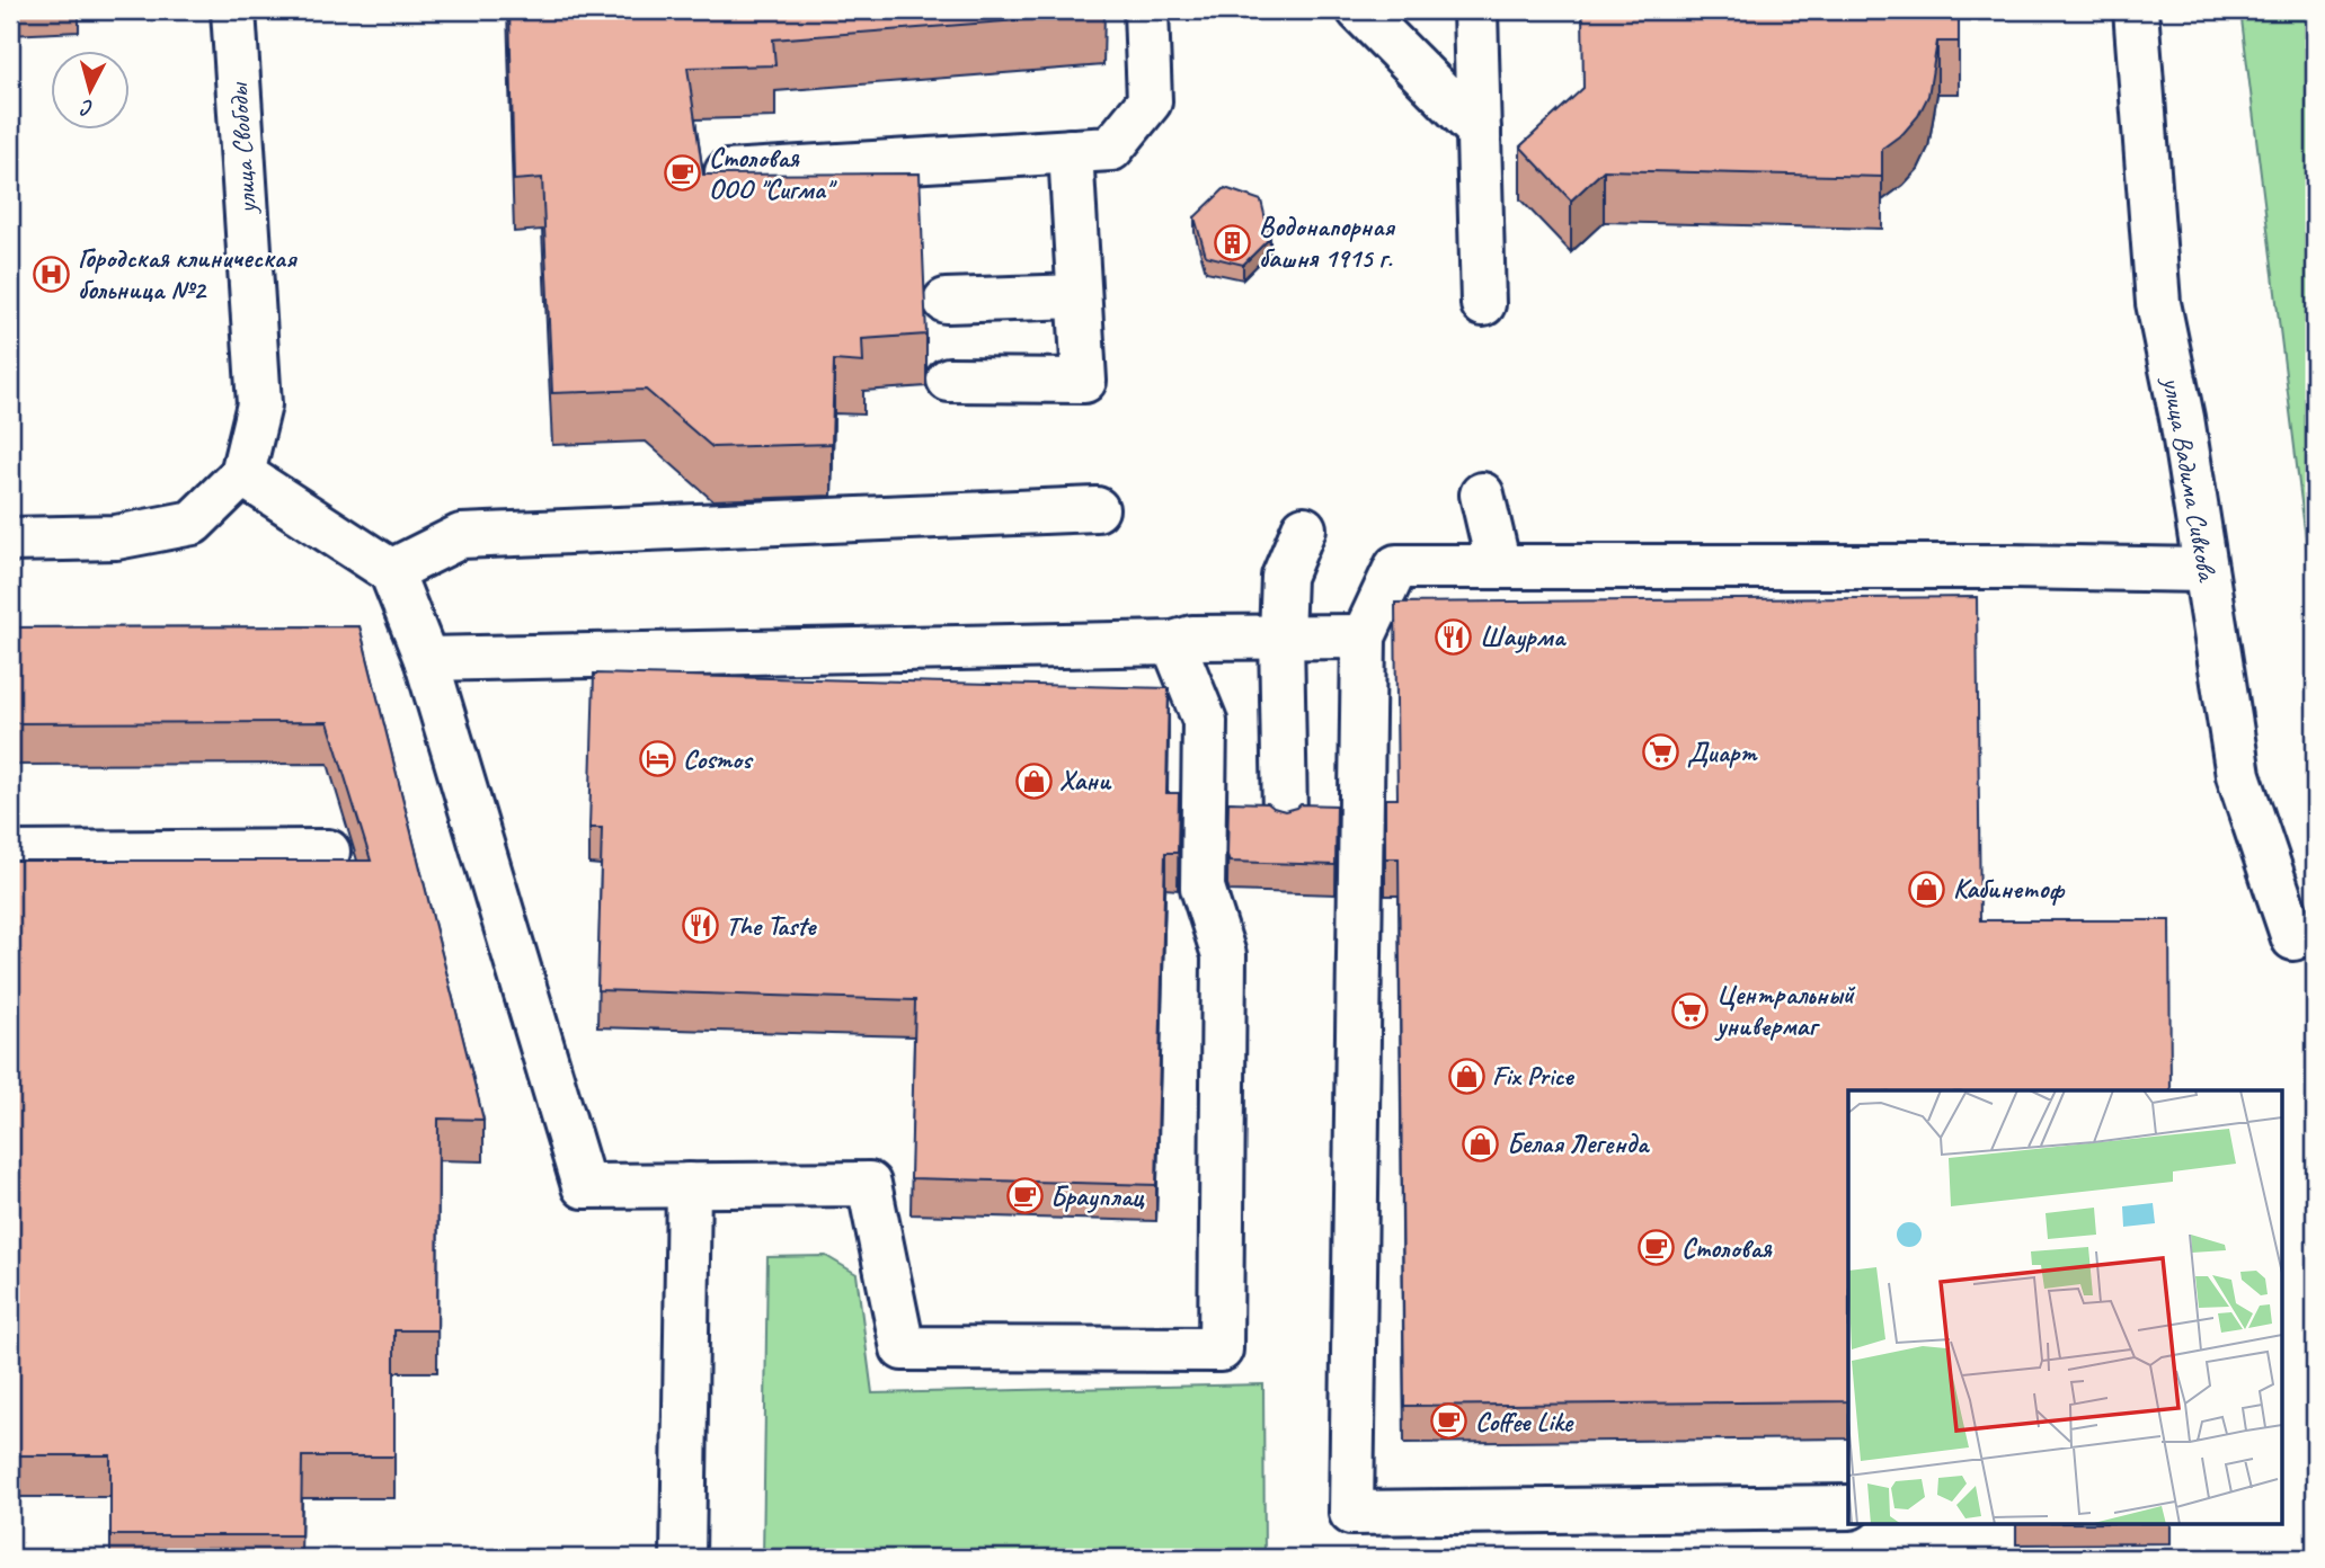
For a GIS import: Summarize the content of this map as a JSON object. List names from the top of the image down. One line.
{"streets":{"street":["улица Свободы","улица Вадима Сивкова"]},"places":{"cafe":["Столовая ООО \"Сигма\"","Брауплац","Столовая","Coffee Like"],"building":["Водонапорная башня 1915 г."],"hospital":["Городская клиническая больница №2"],"restaurant":["Шаурма","The Taste"],"supermarket":["Диарт","Центральный универмаг"],"hotel":["Cosmos"],"shop":["Хани","Кабинетоф","Fix Price","Белая Легенда"]},"north":"bottom"}
